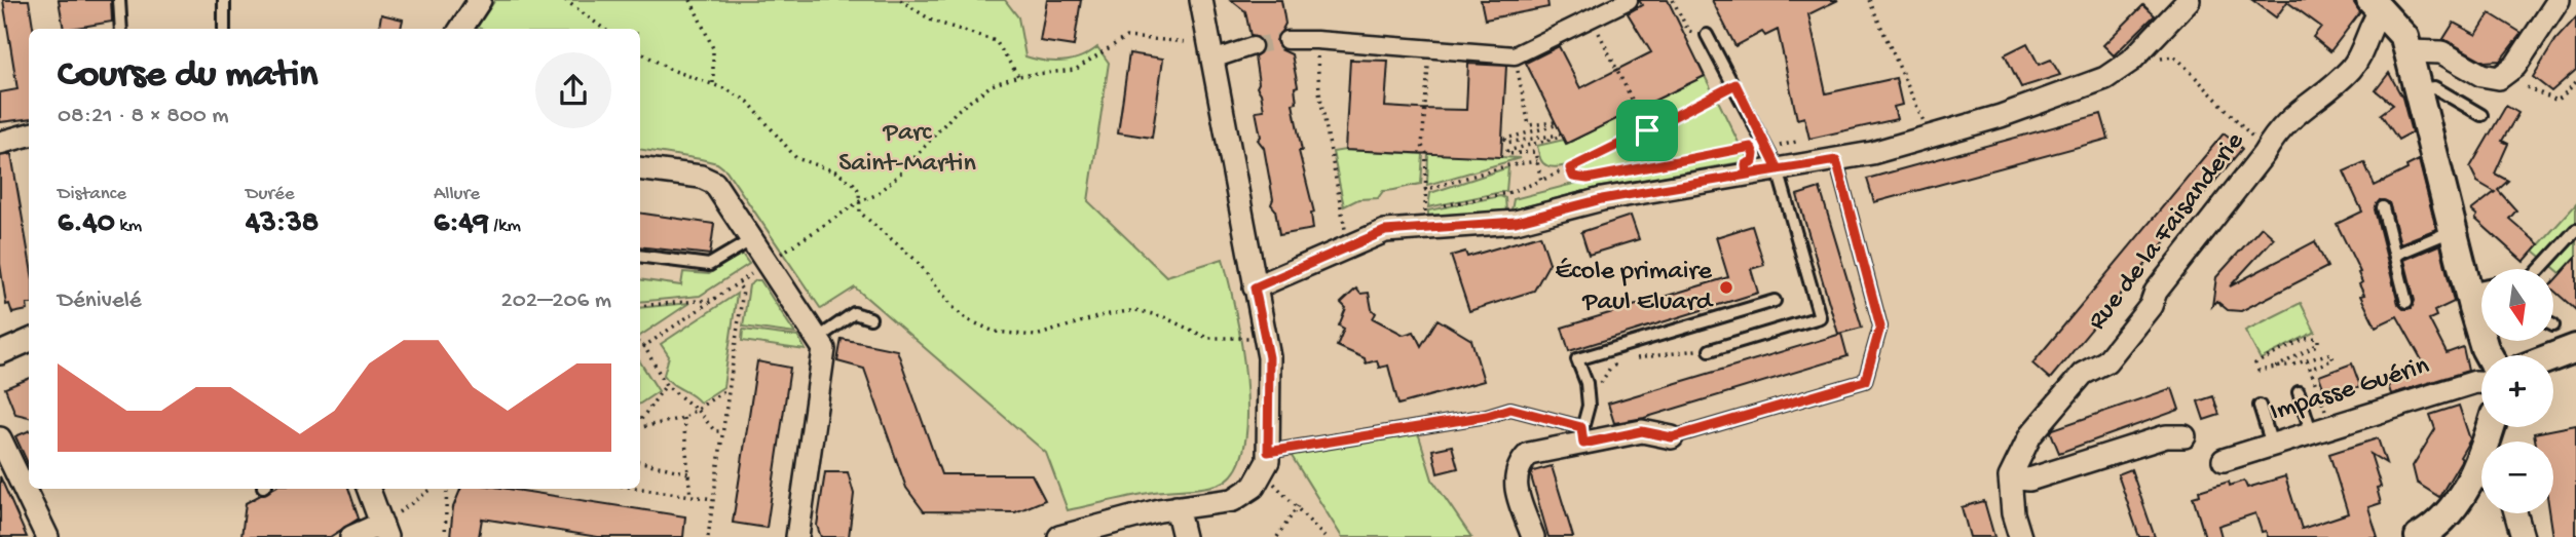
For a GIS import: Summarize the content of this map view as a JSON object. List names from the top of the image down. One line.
{"streets":{"street":["Rue de la Faisanderie","Impasse Guérin"]},"parks":["Parc Saint-Martin"],"places":["École primaire Paul Eluard"],"north":"bottom","page":{"heading":["Course du matin","08:21 · 8 × 800 m"],"stats":[["Distance","6.40 km"],["Durée","43:38"],["Allure","6:49 /km"]],"map_buttons":["+","−"],"chart":["Dénivelé","202–206 m"]}}
